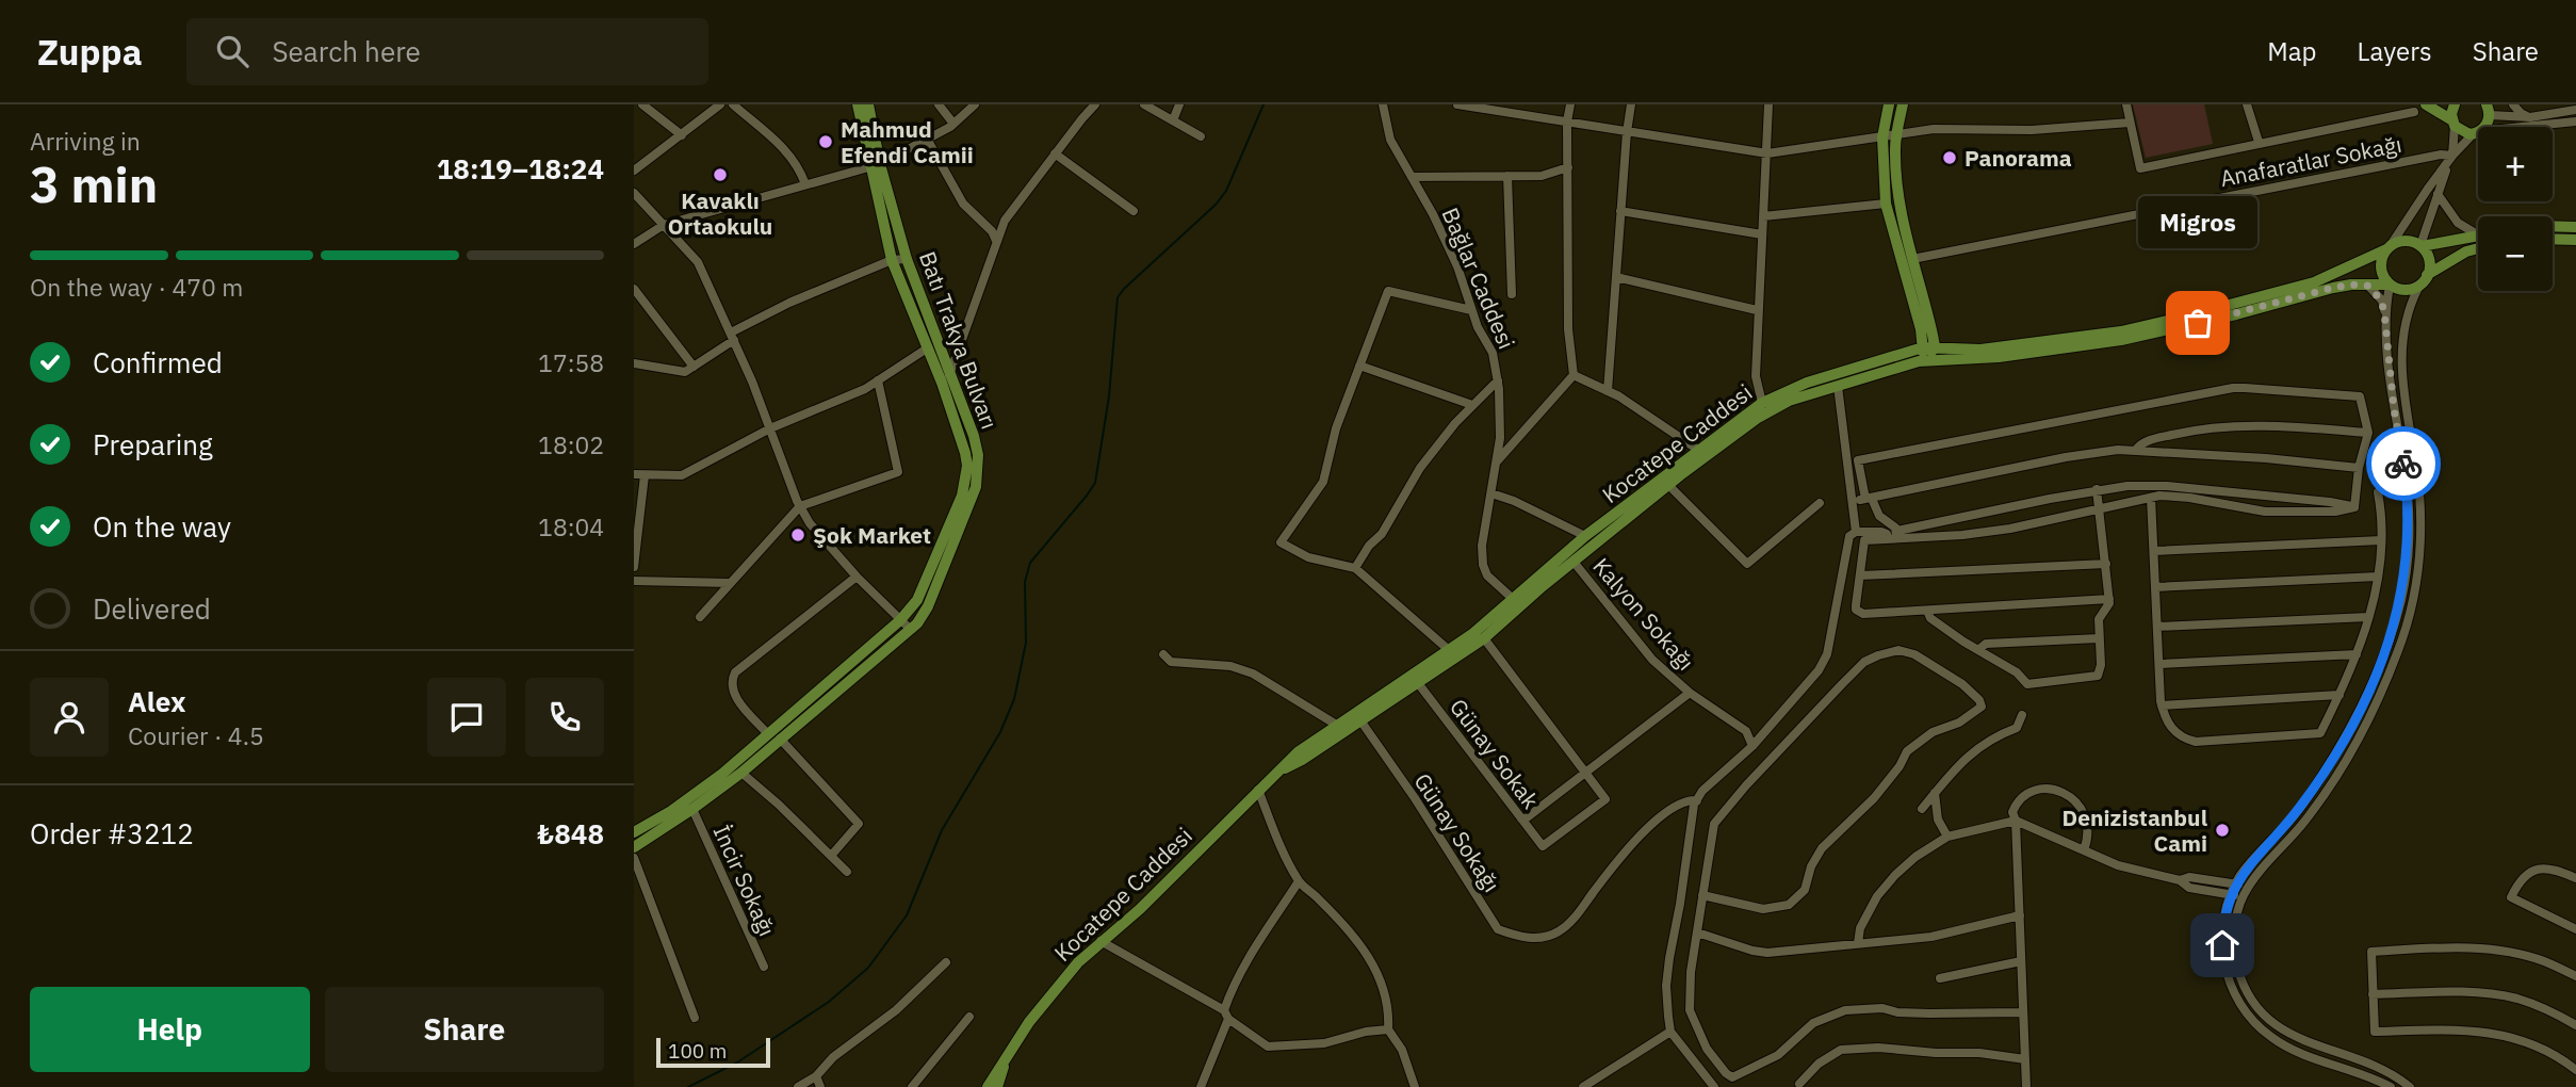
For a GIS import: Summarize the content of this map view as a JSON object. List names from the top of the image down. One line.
{"streets":{"main road":["Batı Trakya Bulvarı","Kocatepe Caddesi"],"street":["Anafaratlar Sokağı","Bağlar Caddesi","Kalyon Sokağı","Günay Sokak","Günay Sokağı","İncir Sokağı"]},"crossings":[["Bağlar Caddesi","Kocatepe Caddesi"],["Batı Trakya Bulvarı","İncir Sokağı"],["Kocatepe Caddesi","Kalyon Sokağı"],["Kocatepe Caddesi","Günay Sokak"],["Kocatepe Caddesi","Günay Sokağı"]],"places":["Mahmud Efendi Camii","Panorama","Kavaklı Ortaokulu","Migros","Şok Market","Denizistanbul Cami"],"scale_bar":"100 m","page":{"header":"Zuppa","search":"Search here","nav":["Map","Layers","Share"],"heading":["3 min","Arriving in","18:19–18:24"],"panel":["Alex","Courier · 4.5","Order #3212","₺848"],"map_buttons":["+","−"],"bubble":"Migros","bar":"On the way · 470 m","list":[["Confirmed","17:58"],["Preparing","18:02"],["On the way","18:04"],"Delivered"],"buttons":["Help","Share"],"scale":"100 m"}}
